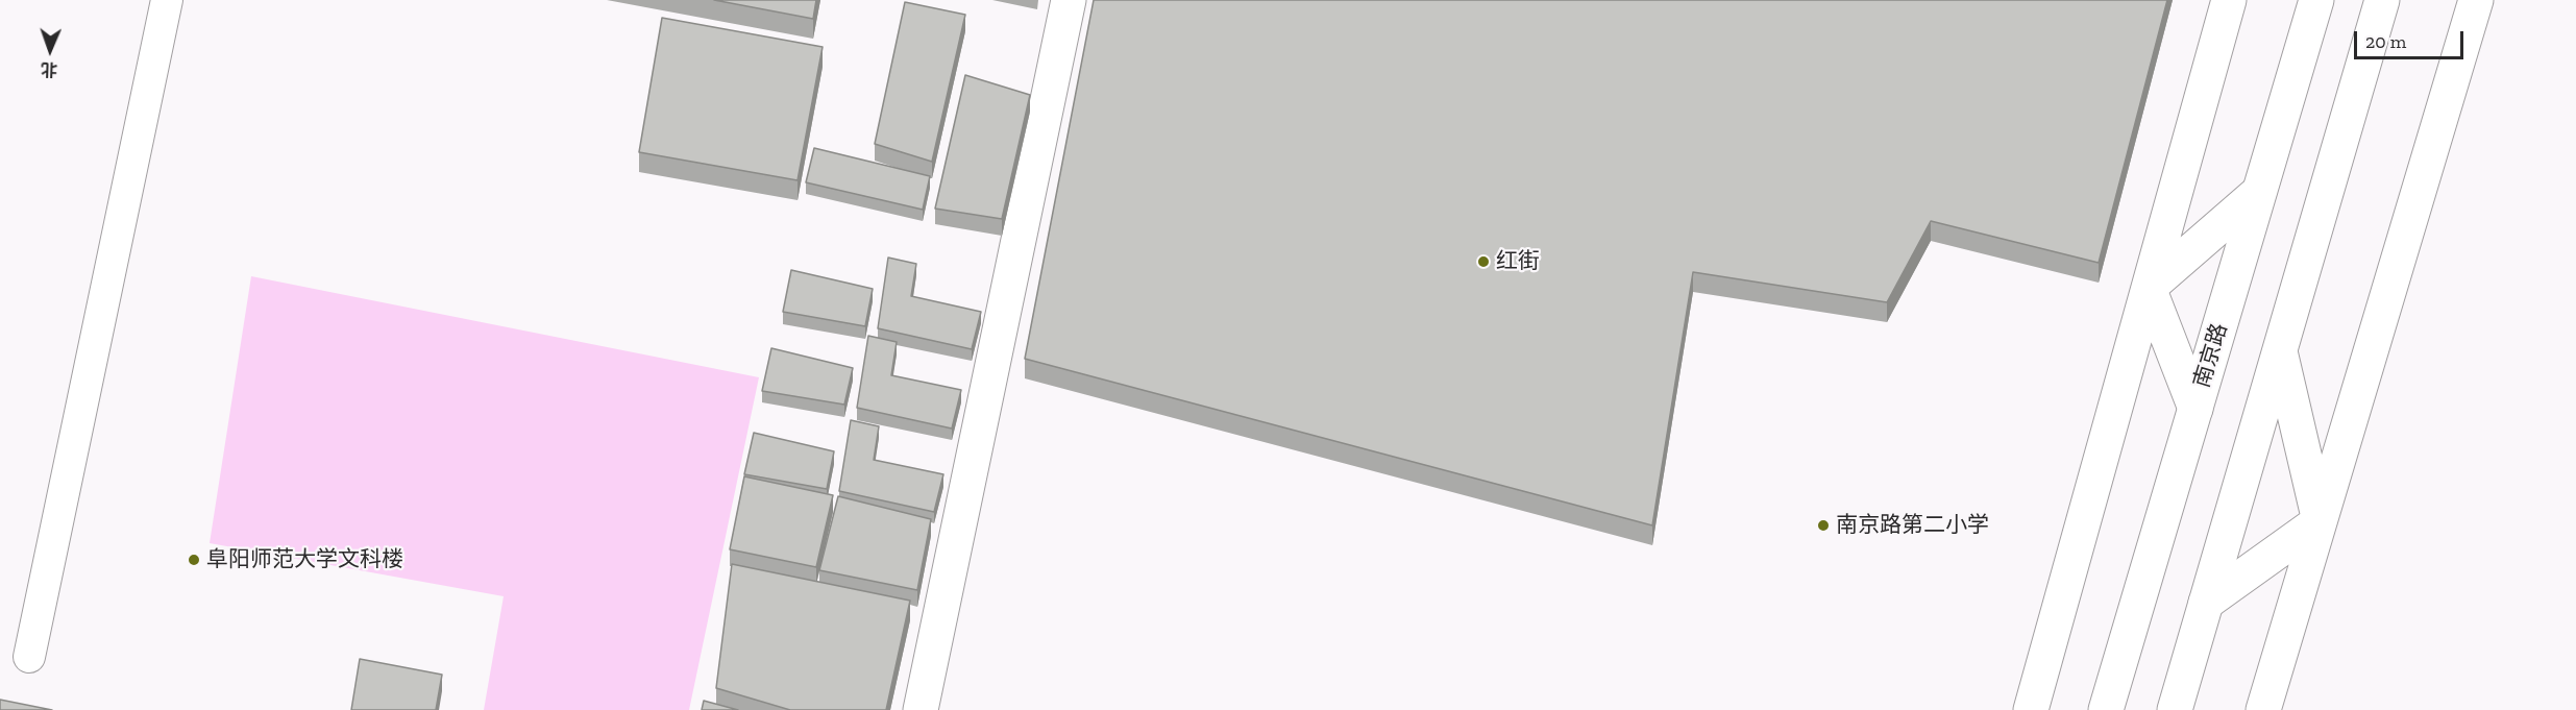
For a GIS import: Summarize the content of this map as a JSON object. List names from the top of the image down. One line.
{"streets":{"street":["南京路"]},"places":["红街","南京路第二小学","阜阳师范大学文科楼"],"scale_bar":"20 m","north":"bottom"}
